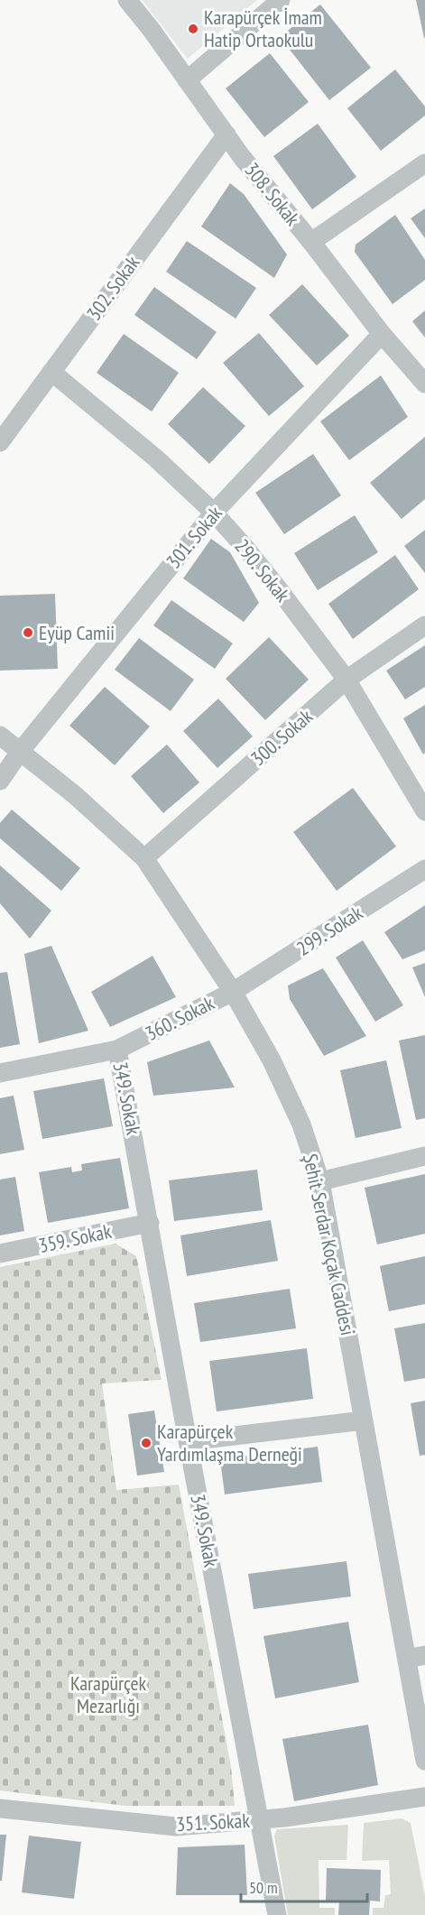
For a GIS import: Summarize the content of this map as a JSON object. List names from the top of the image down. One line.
{"streets":{"street":["308. Sokak","302. Sokak","301. Sokak","290. Sokak","300. Sokak","299. Sokak","360. Sokak","349. Sokak","359. Sokak","Şehit Serdar Koçak Caddesi","351. Sokak"]},"crossings":[["308. Sokak","302. Sokak"],["308. Sokak","301. Sokak"],["302. Sokak","290. Sokak"],["301. Sokak","290. Sokak"],["301. Sokak","Şehit Serdar Koçak Caddesi"],["290. Sokak","300. Sokak"],["300. Sokak","Şehit Serdar Koçak Caddesi"],["299. Sokak","360. Sokak"],["299. Sokak","Şehit Serdar Koçak Caddesi"],["360. Sokak","349. Sokak"],["360. Sokak","Şehit Serdar Koçak Caddesi"],["349. Sokak","359. Sokak"],["349. Sokak","351. Sokak"]],"parks":["Karapürçek Mezarlığı"],"places":["Karapürçek İmam Hatip Ortaokulu","Eyüp Camii","Karapürçek Yardımlaşma Derneği"],"scale_bar":"50 m"}
